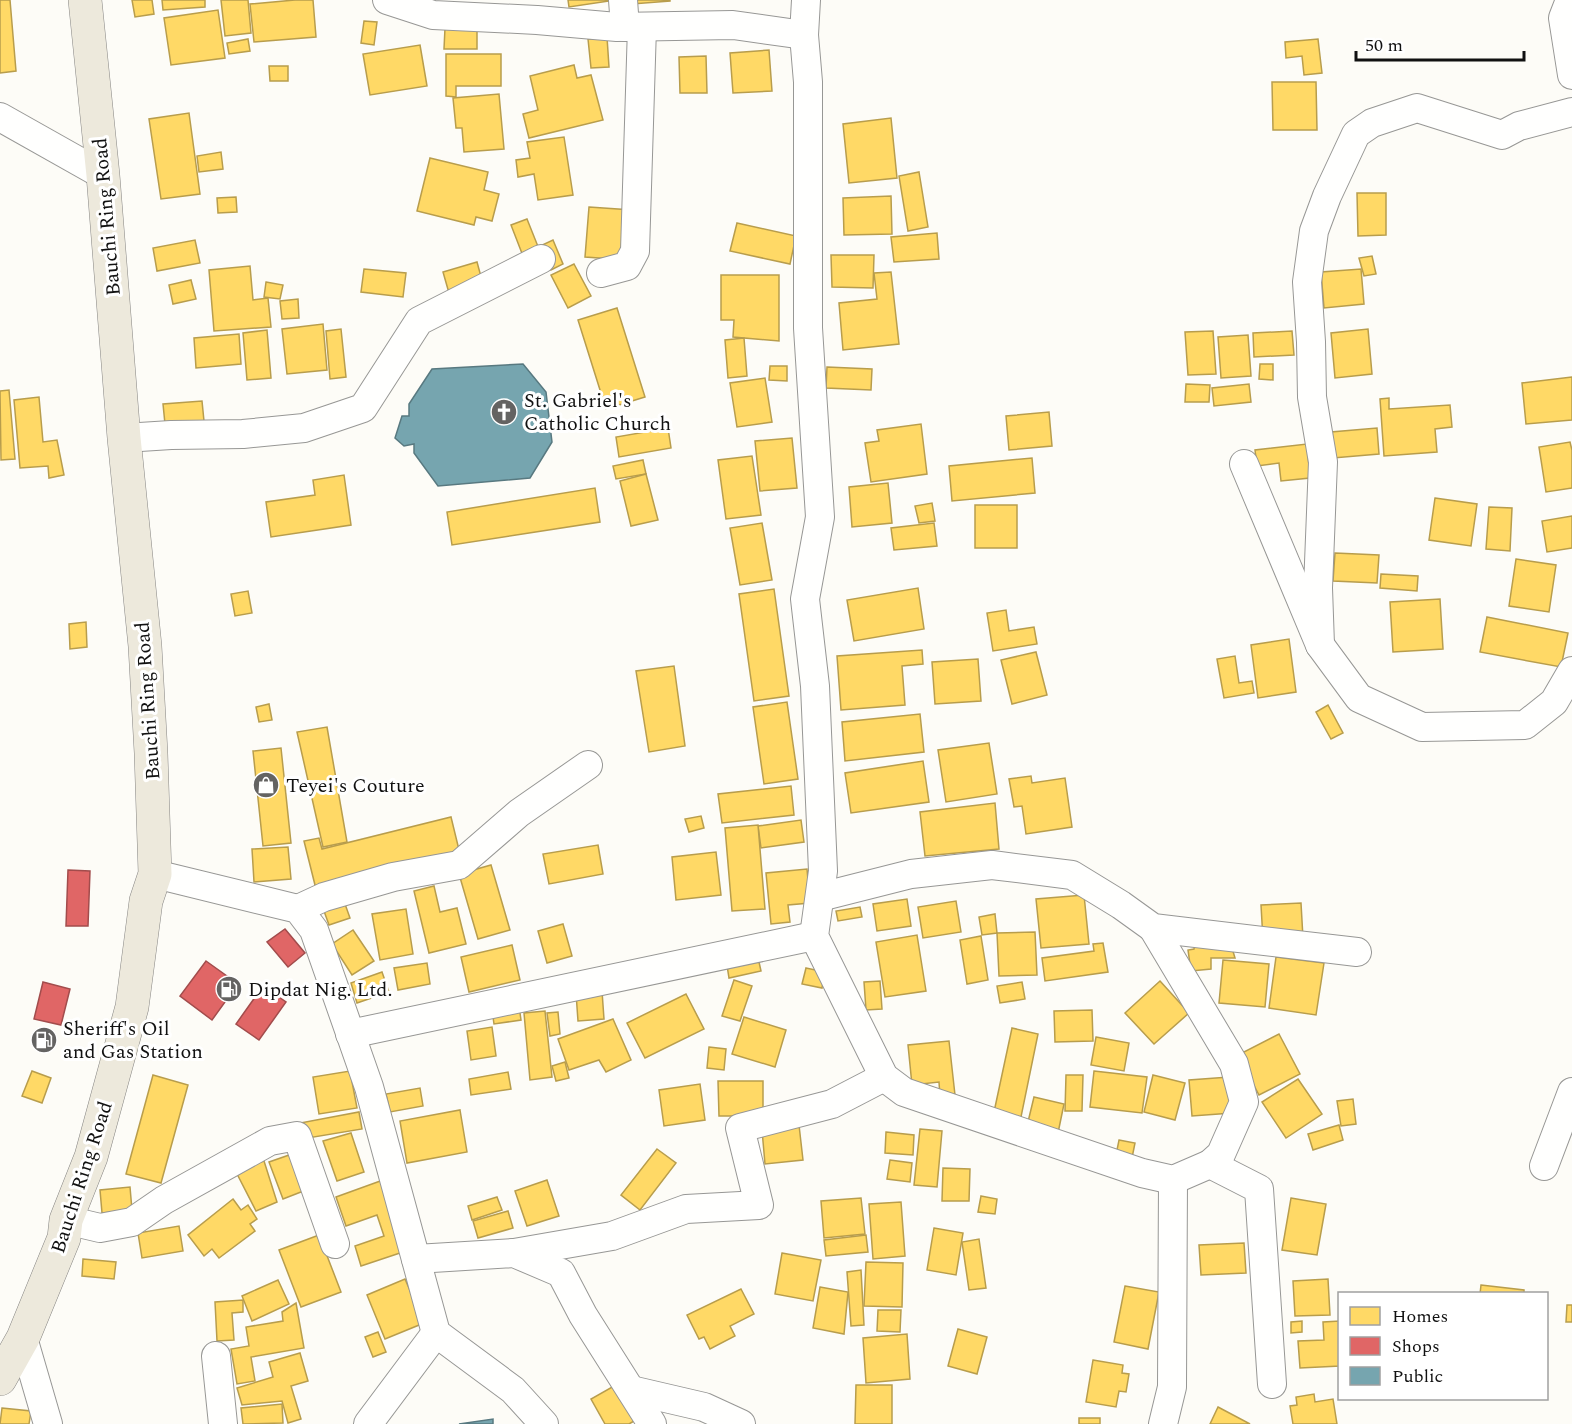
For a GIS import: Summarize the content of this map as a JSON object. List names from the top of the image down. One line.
{"streets":{"main road":["Bauchi Ring Road"]},"places":{"church":["St. Gabriel's Catholic Church"],"shop":["Teyei's Couture"],"fuel station":["Dipdat Nig. Ltd.","Sheriff's Oil and Gas Station"]},"legend":["Homes","Shops","Public"],"scale_bar":"50 m"}
